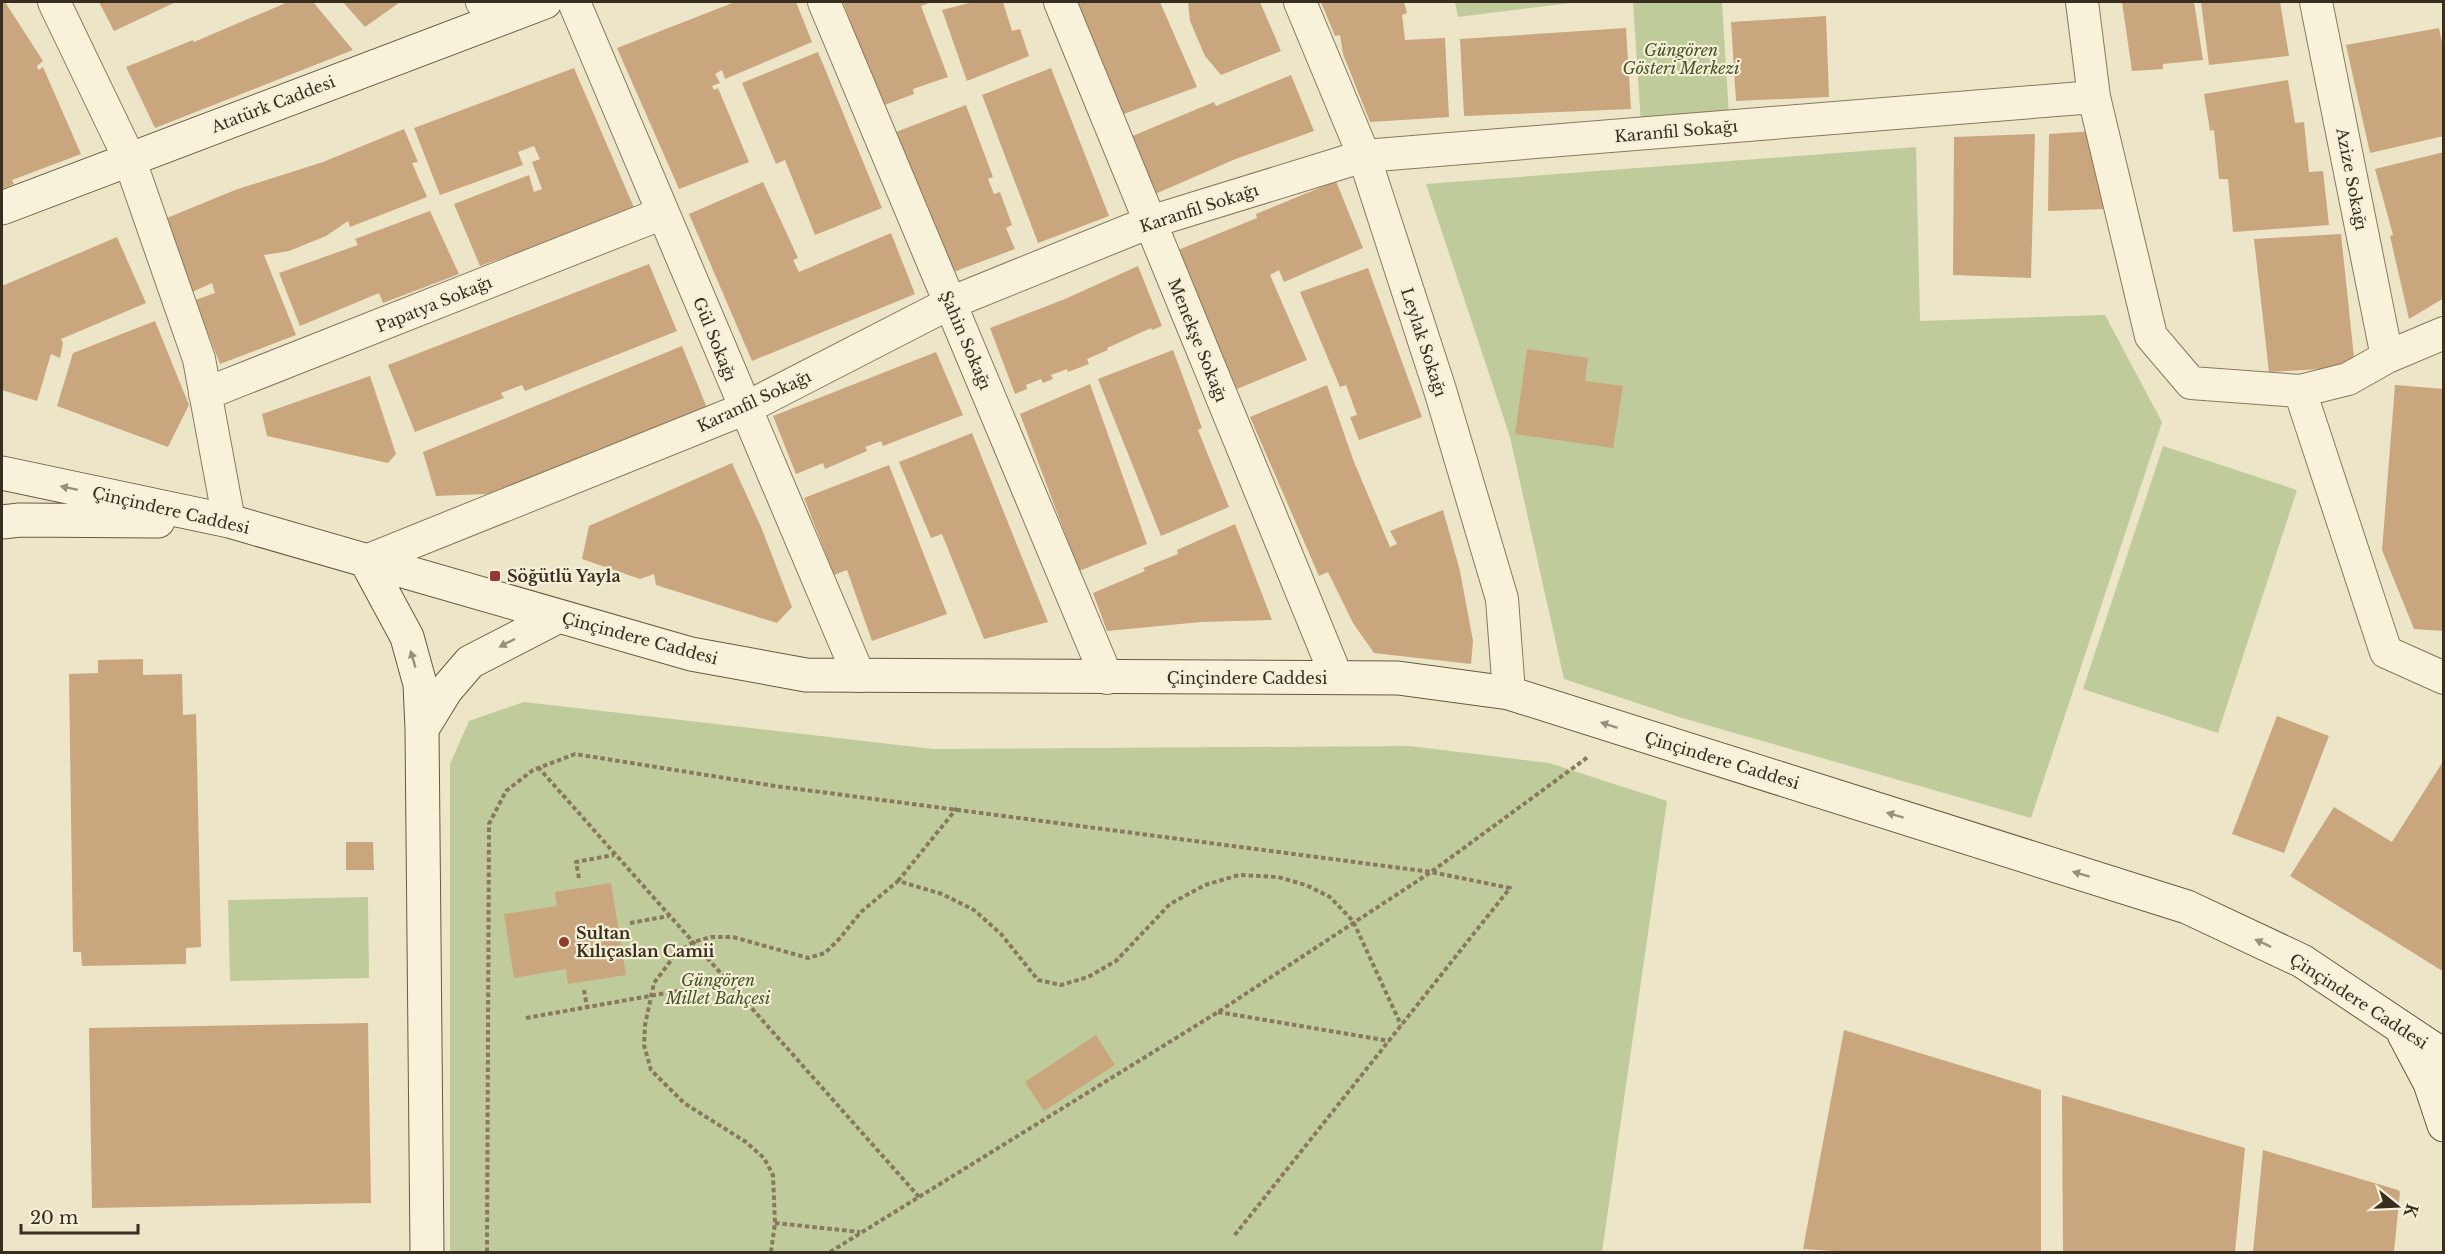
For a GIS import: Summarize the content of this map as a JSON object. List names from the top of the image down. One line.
{"streets":{"main road":["Atatürk Caddesi","Çinçindere Caddesi"],"street":["Karanfil Sokağı","Azize Sokağı","Papatya Sokağı","Gül Sokağı","Şahin Sokağı","Menekşe Sokağı","Leylak Sokağı"]},"crossings":[["Karanfil Sokağı","Gül Sokağı"],["Karanfil Sokağı","Şahin Sokağı"],["Karanfil Sokağı","Menekşe Sokağı"],["Karanfil Sokağı","Leylak Sokağı"],["Karanfil Sokağı","Çinçindere Caddesi"],["Papatya Sokağı","Gül Sokağı"],["Gül Sokağı","Çinçindere Caddesi"],["Şahin Sokağı","Çinçindere Caddesi"],["Menekşe Sokağı","Çinçindere Caddesi"],["Leylak Sokağı","Çinçindere Caddesi"]],"one_way":["Çinçindere Caddesi"],"parks":["Güngören Gösteri Merkezi","Güngören Millet Bahçesi"],"places":{"transit":["Söğütlü Yayla"],"other":["Sultan Kılıçaslan Camii"]},"scale_bar":"20 m","north":"right"}
